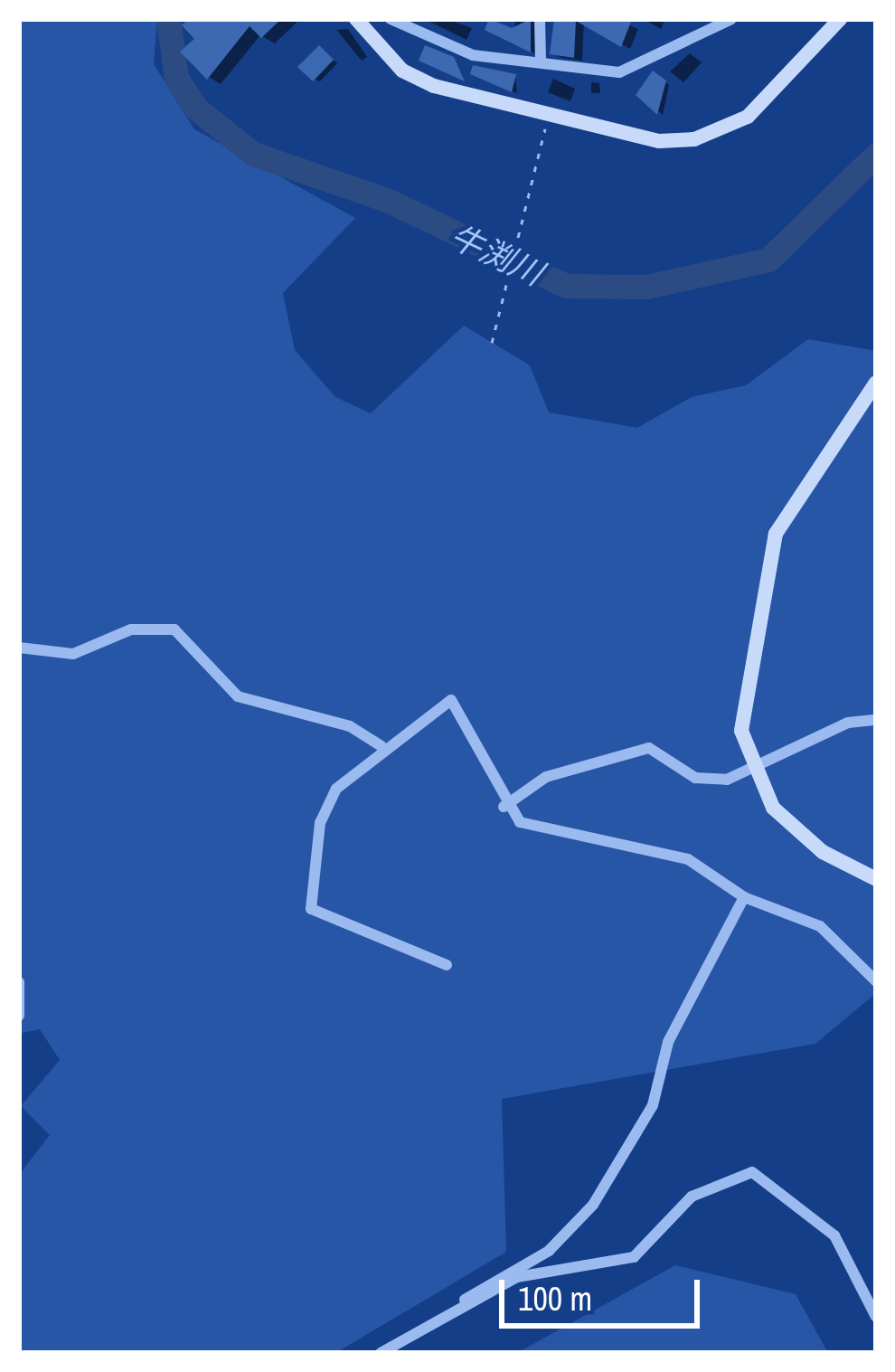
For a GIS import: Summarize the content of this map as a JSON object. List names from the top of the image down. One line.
{"water":["牛渕川"],"scale_bar":"100 m"}
